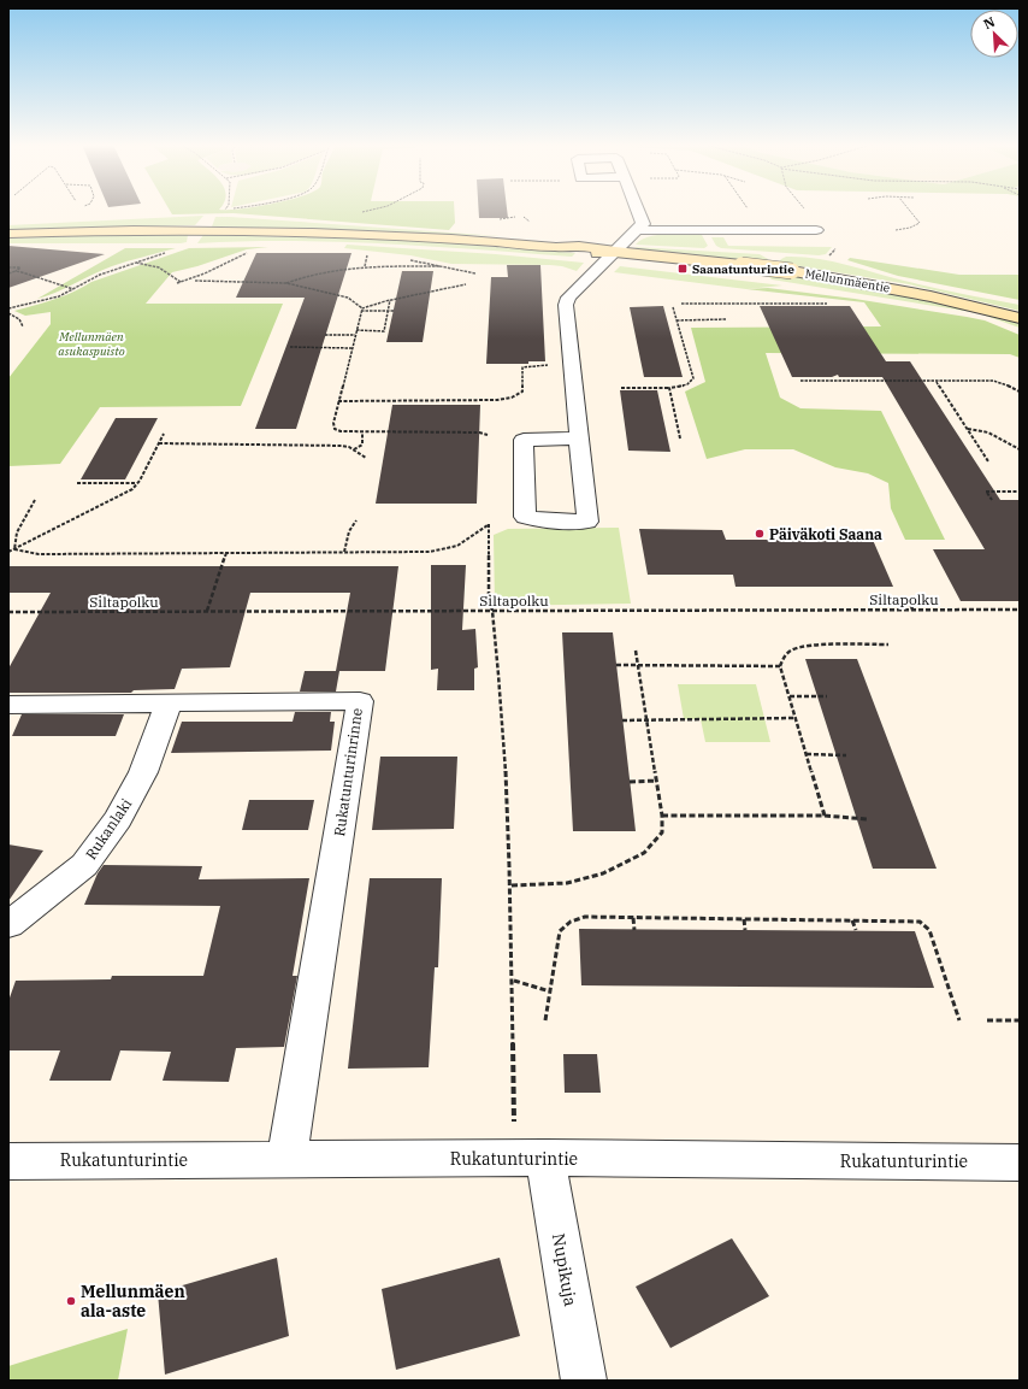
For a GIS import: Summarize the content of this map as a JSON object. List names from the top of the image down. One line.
{"streets":{"main road":["Mellunmäentie"],"street":["Rukatunturinrinne","Rukanlaki","Rukatunturintie","Nupikuja"],"path":["Siltapolku"]},"crossings":[["Rukatunturinrinne","Rukanlaki"],["Rukatunturinrinne","Rukatunturintie"],["Rukatunturintie","Nupikuja"]],"parks":["Mellunmäen asukaspuisto"],"places":{"transit":["Saanatunturintie"],"other":["Päiväkoti Saana","Mellunmäen ala-aste"]},"north":"top left"}
